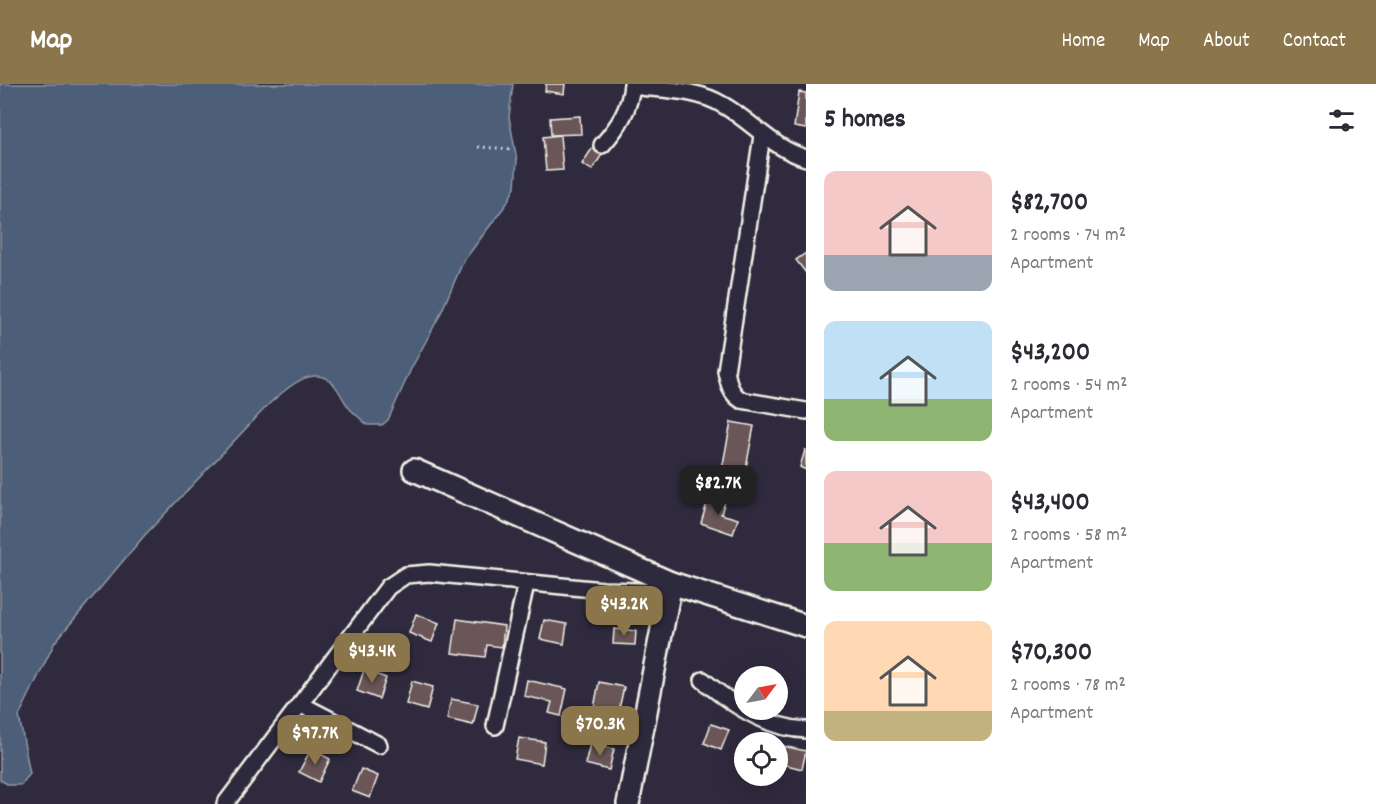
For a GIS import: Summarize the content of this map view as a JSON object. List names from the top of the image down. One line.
{"north":"top right","page":{"header":"Map","nav":["Home","Map","About","Contact"],"heading":"5 homes","list":[{"name":"$82,700","note":"2 rooms · 74 m² · Apartment"},{"name":"$43,200","note":"2 rooms · 54 m² · Apartment"},{"name":"$43,400","note":"2 rooms · 58 m² · Apartment"},{"name":"$70,300","note":"2 rooms · 78 m² · Apartment"}],"price":["$82.7K","$43.2K","$43.4K","$70.3K","$97.7K"]}}
